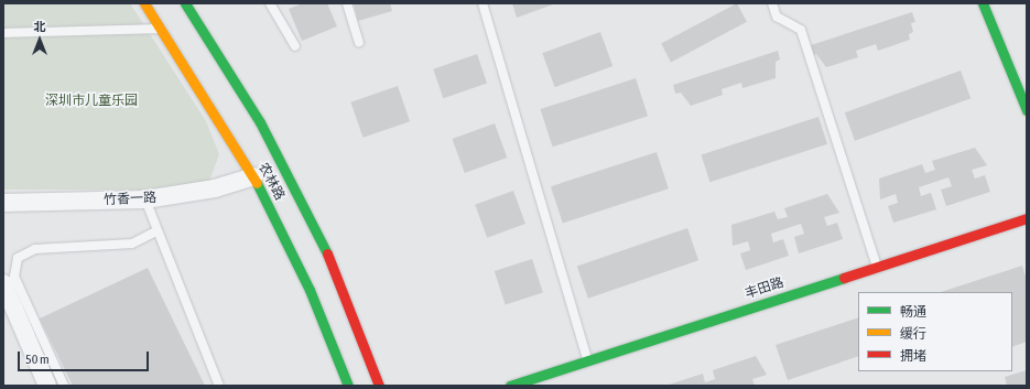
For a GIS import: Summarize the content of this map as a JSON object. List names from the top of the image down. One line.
{"streets":{"main road":["农林路","丰田路"],"street":["竹香一路"]},"crossings":[["农林路","竹香一路"]],"parks":["深圳市儿童乐园"],"legend":["畅通","缓行","拥堵"],"scale_bar":"50 m","north":"top"}
